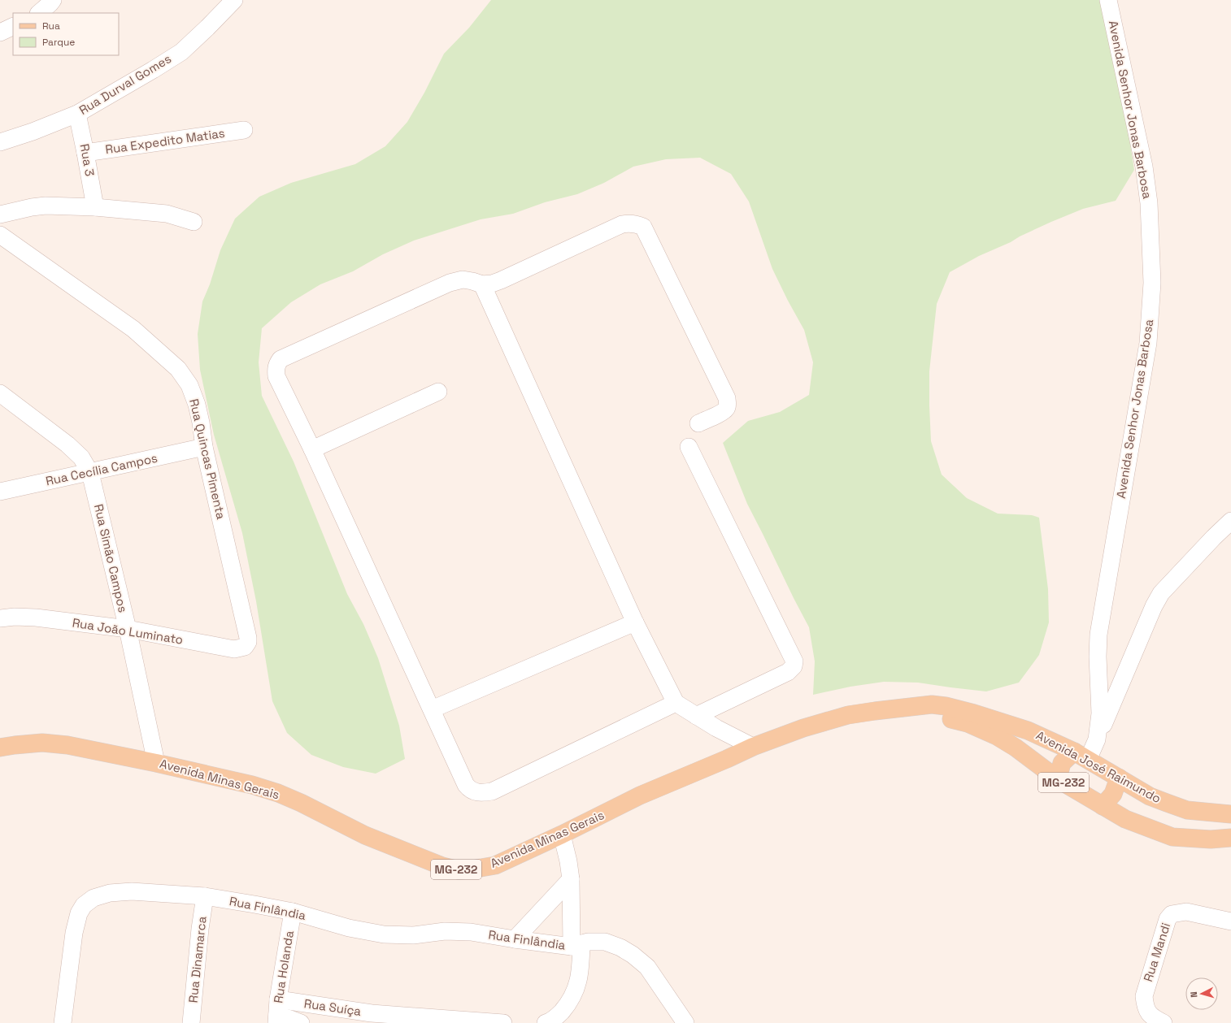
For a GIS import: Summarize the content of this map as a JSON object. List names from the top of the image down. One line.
{"streets":{"main road":["Avenida José Raimundo","Avenida Minas Gerais","MG-232"],"street":["Rua Durval Gomes","Avenida Senhor Jonas Barbosa","Rua Expedito Matias","Rua 3","Rua Quincas Pimenta","Rua Cecília Campos","Rua Simão Campos","Rua João Luminato","Rua Finlândia","Rua Mandi","Rua Dinamarca","Rua Holanda","Rua Suíça"]},"crossings":[["Rua Durval Gomes","Rua 3"],["Avenida Senhor Jonas Barbosa","Avenida José Raimundo"],["Rua Expedito Matias","Rua 3"],["Rua Quincas Pimenta","Rua Cecília Campos"],["Rua Quincas Pimenta","Rua João Luminato"],["Rua Cecília Campos","Rua Simão Campos"],["Rua Simão Campos","Rua João Luminato"],["Rua Simão Campos","Avenida Minas Gerais"],["Avenida José Raimundo","Avenida Minas Gerais"],["Rua Finlândia","Rua Dinamarca"],["Rua Finlândia","Rua Holanda"],["Rua Holanda","Rua Suíça"]],"legend":["Rua","Parque"],"north":"left"}
